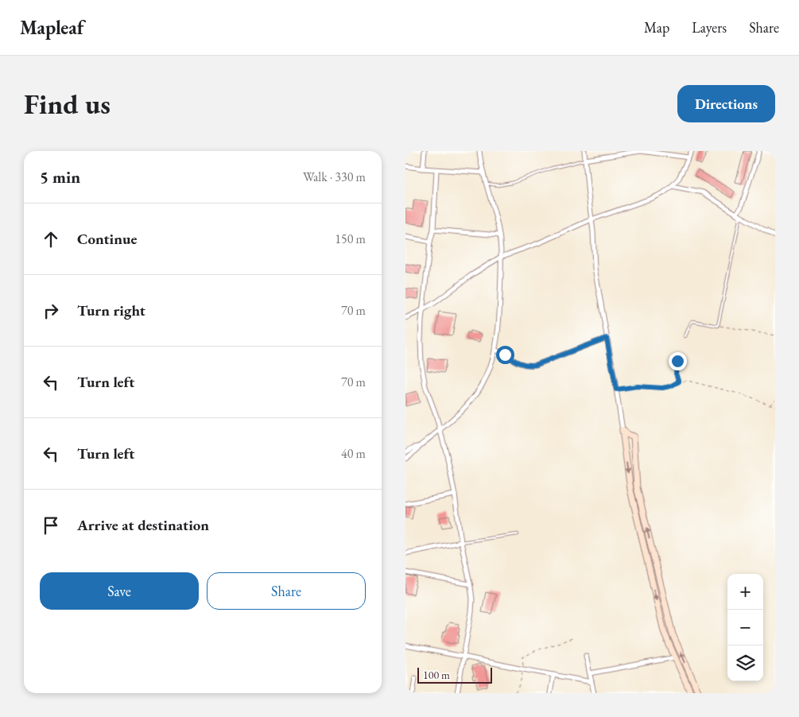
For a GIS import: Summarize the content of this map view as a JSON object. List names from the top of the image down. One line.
{"scale_bar":"100 m","page":{"header":"Mapleaf","nav":["Map","Layers","Share"],"buttons":["Directions",["Save","Share"]],"title":"Find us","heading":["5 min","Walk · 330 m"],"list":[["Continue","150 m"],["Turn right","70 m"],["Turn left","70 m"],["Turn left","40 m"],"Arrive at destination"],"map_buttons":["+","−"],"scale":"100 m"}}
